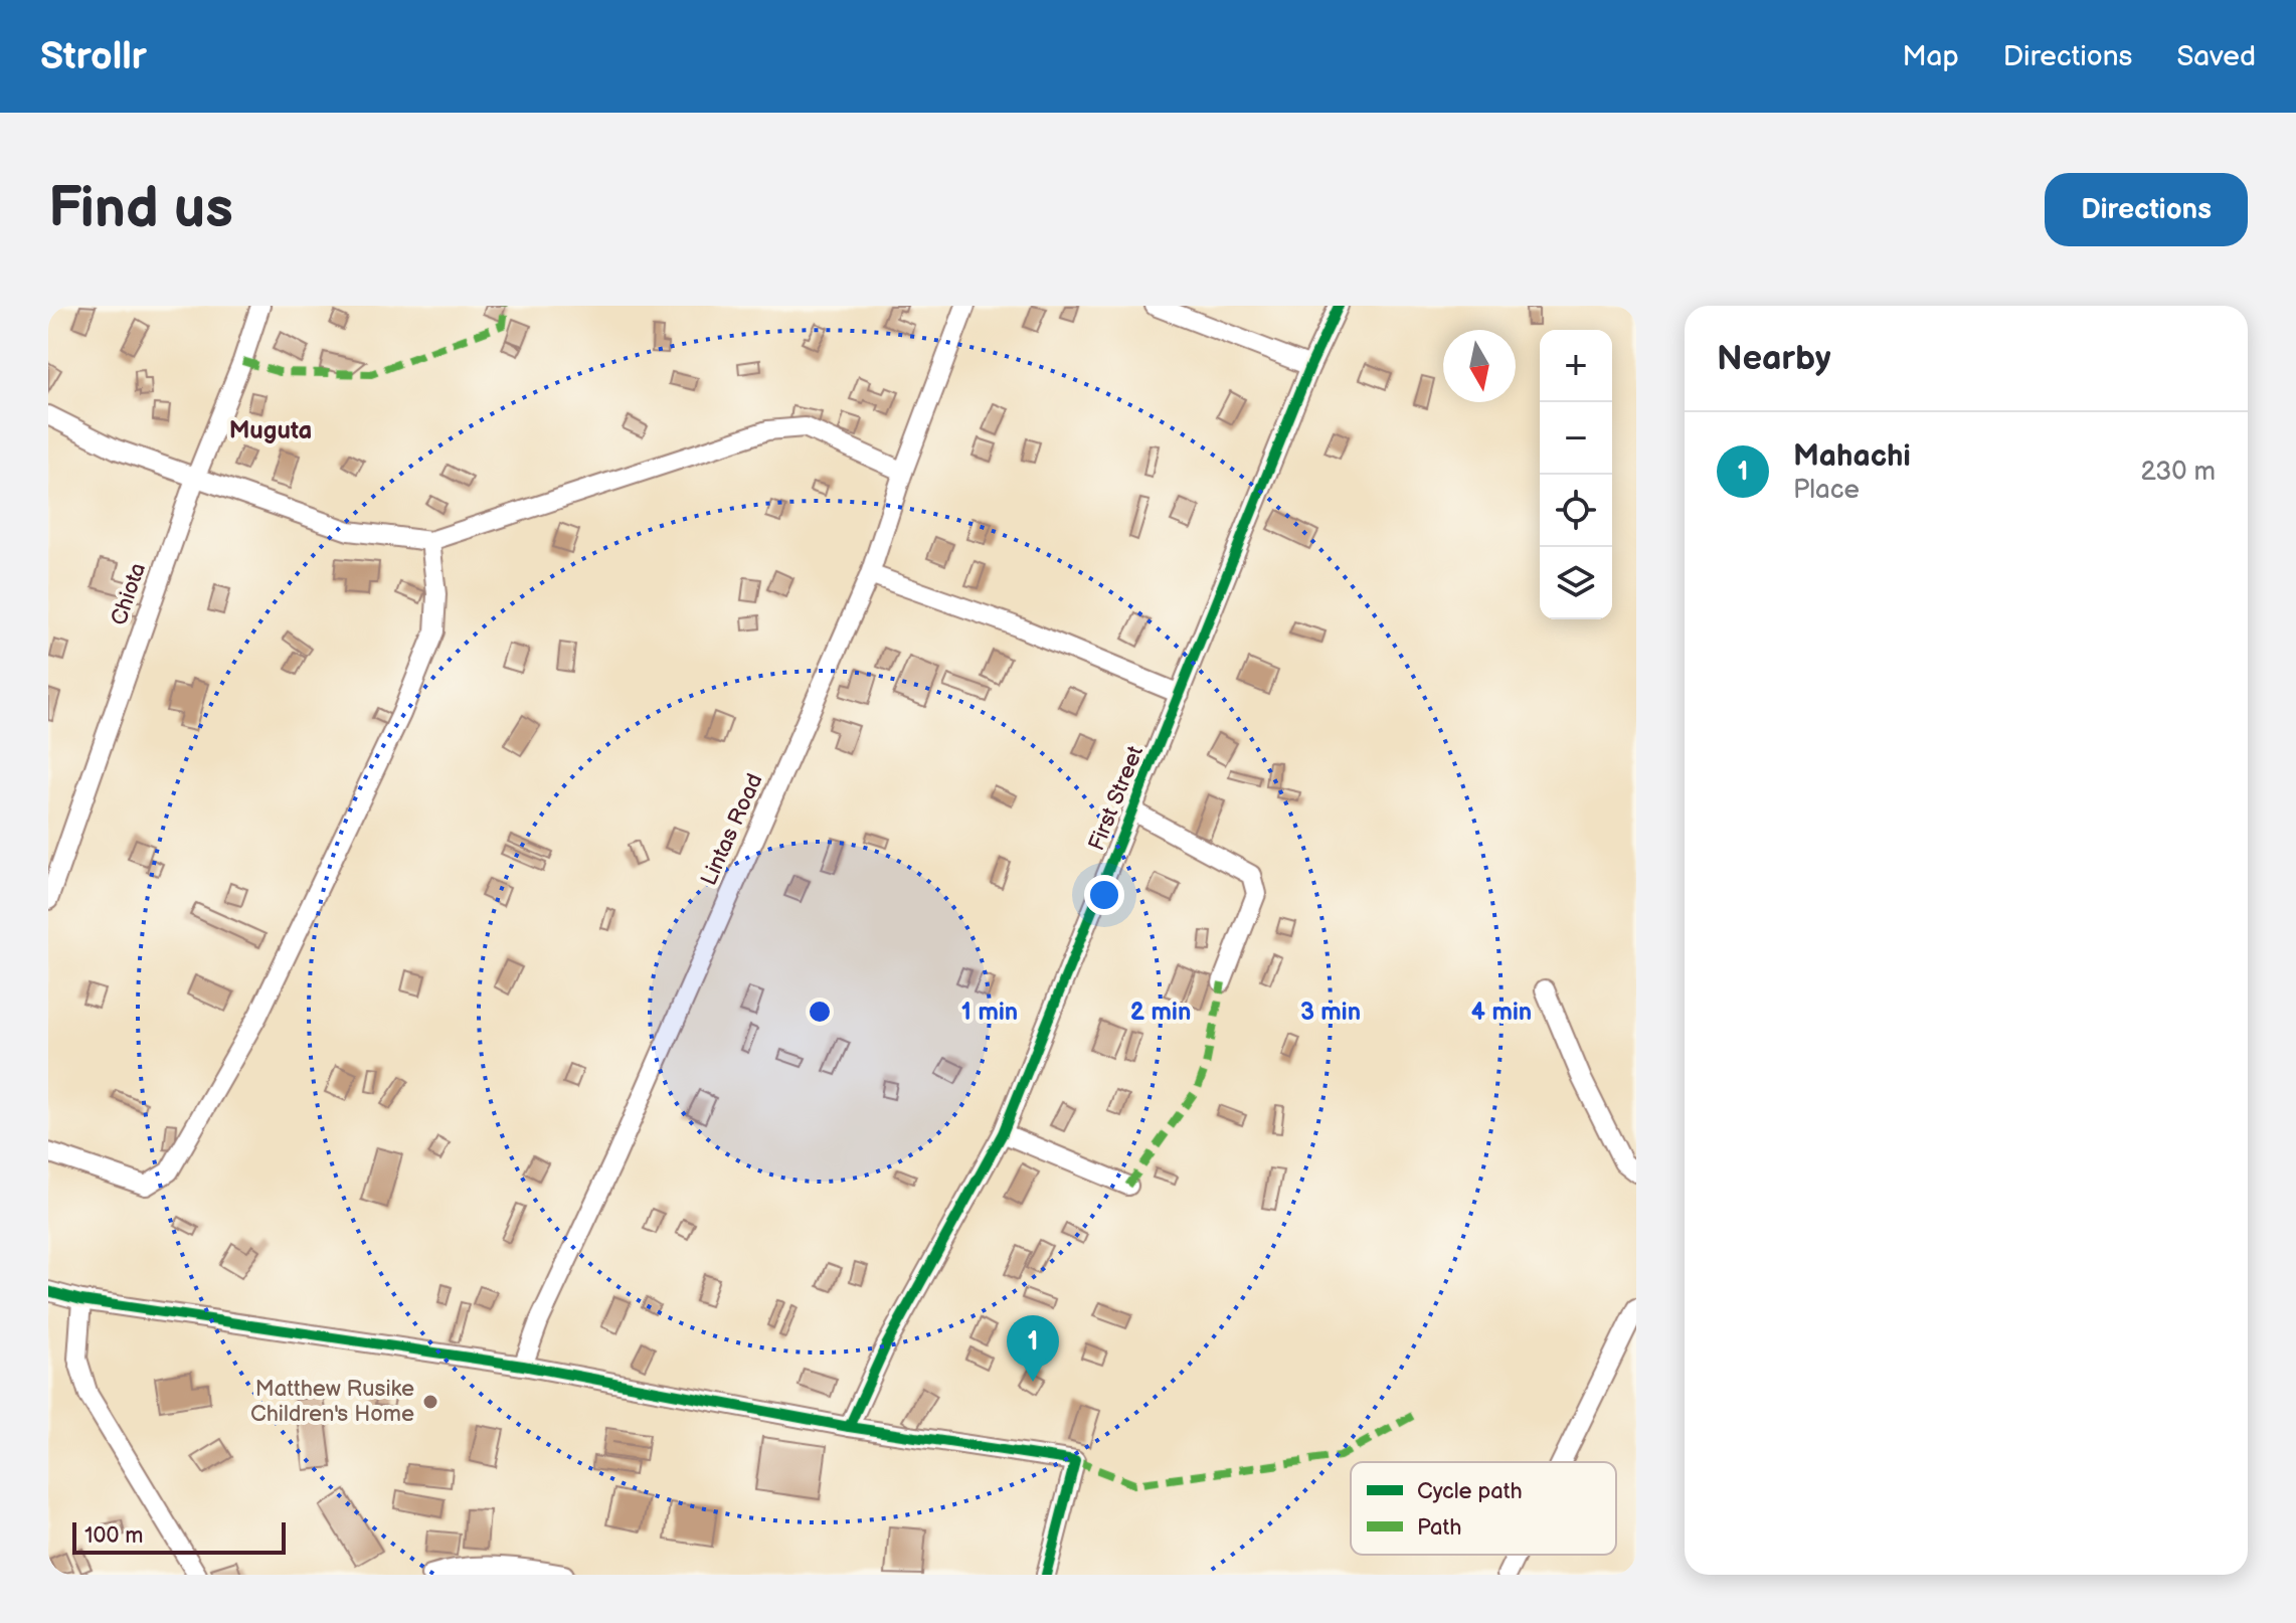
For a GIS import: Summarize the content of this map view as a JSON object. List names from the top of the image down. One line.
{"streets":{"street":["Chiota","First Street","Lintas Road"]},"districts":["Muguta"],"places":["Matthew Rusike Children's Home"],"legend":["Cycle path","Path"],"scale_bar":"100 m","north":"bottom","page":{"header":"Strollr","nav":["Map","Directions","Saved"],"buttons":"Directions","title":"Find us","heading":"Nearby","map_buttons":["+","−"],"list":[{"mark":"1","name":"Mahachi","note":"Place","value":"230 m"}],"pins":"1","scale":"100 m"},"rings":["1 min","2 min","3 min","4 min"]}
